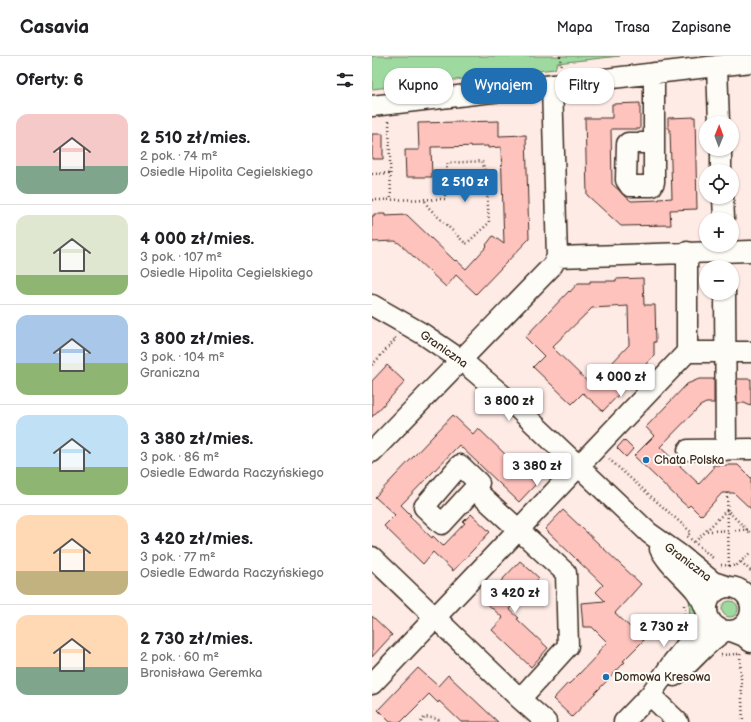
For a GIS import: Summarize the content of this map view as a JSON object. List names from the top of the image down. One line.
{"streets":{"street":["Graniczna"]},"places":["Chata Polska","Domowa Kresowa"],"north":"top","page":{"header":"Casavia","nav":["Mapa","Trasa","Zapisane"],"heading":"Oferty: 6","chip":["Kupno","Wynajem","Filtry"],"list":[{"name":"2 510 zł/mies.","note":"2 pok. · 74 m² · Osiedle Hipolita Cegielskiego"},{"name":"4 000 zł/mies.","note":"3 pok. · 107 m² · Osiedle Hipolita Cegielskiego"},{"name":"3 800 zł/mies.","note":"3 pok. · 104 m² · Graniczna"},{"name":"3 380 zł/mies.","note":"3 pok. · 86 m² · Osiedle Edwarda Raczyńskiego"},{"name":"3 420 zł/mies.","note":"3 pok. · 77 m² · Osiedle Edwarda Raczyńskiego"},{"name":"2 730 zł/mies.","note":"2 pok. · 60 m² · Bronisława Geremka"}],"map_buttons":["+","−"],"price":["2 510 zł","4 000 zł","3 800 zł","3 380 zł","3 420 zł","2 730 zł"]}}
